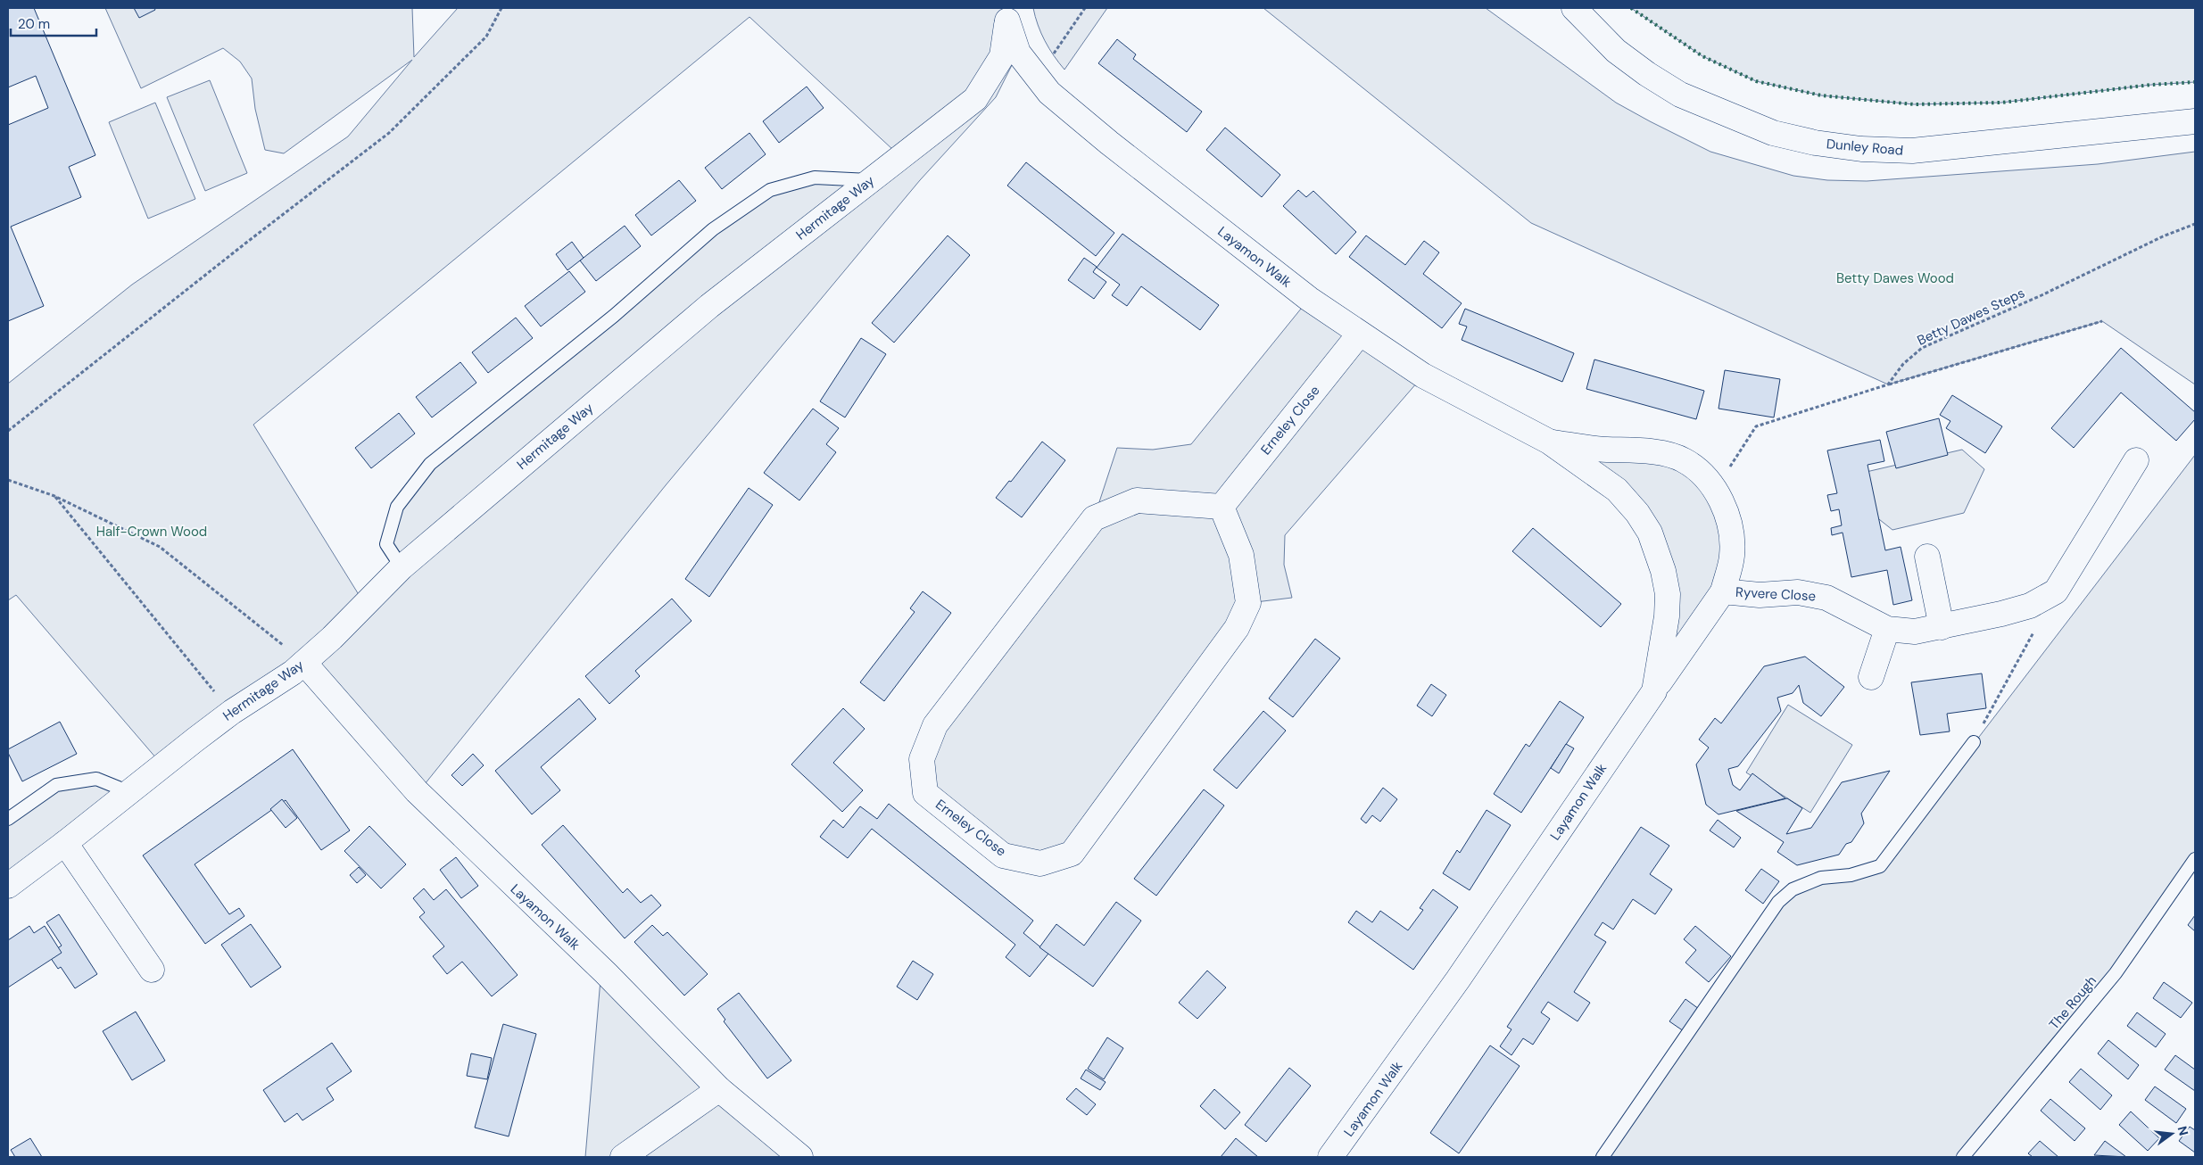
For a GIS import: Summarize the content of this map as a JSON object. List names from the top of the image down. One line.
{"streets":{"street":["Dunley Road","Hermitage Way","Layamon Walk","Erneley Close","Ryvere Close"],"lane":["The Rough"],"path":["Betty Dawes Steps"]},"crossings":[["Hermitage Way","Layamon Walk"],["Layamon Walk","Erneley Close"],["Layamon Walk","Ryvere Close"]],"parks":["Betty Dawes Wood","Half-Crown Wood"],"scale_bar":"20 m","north":"right"}
